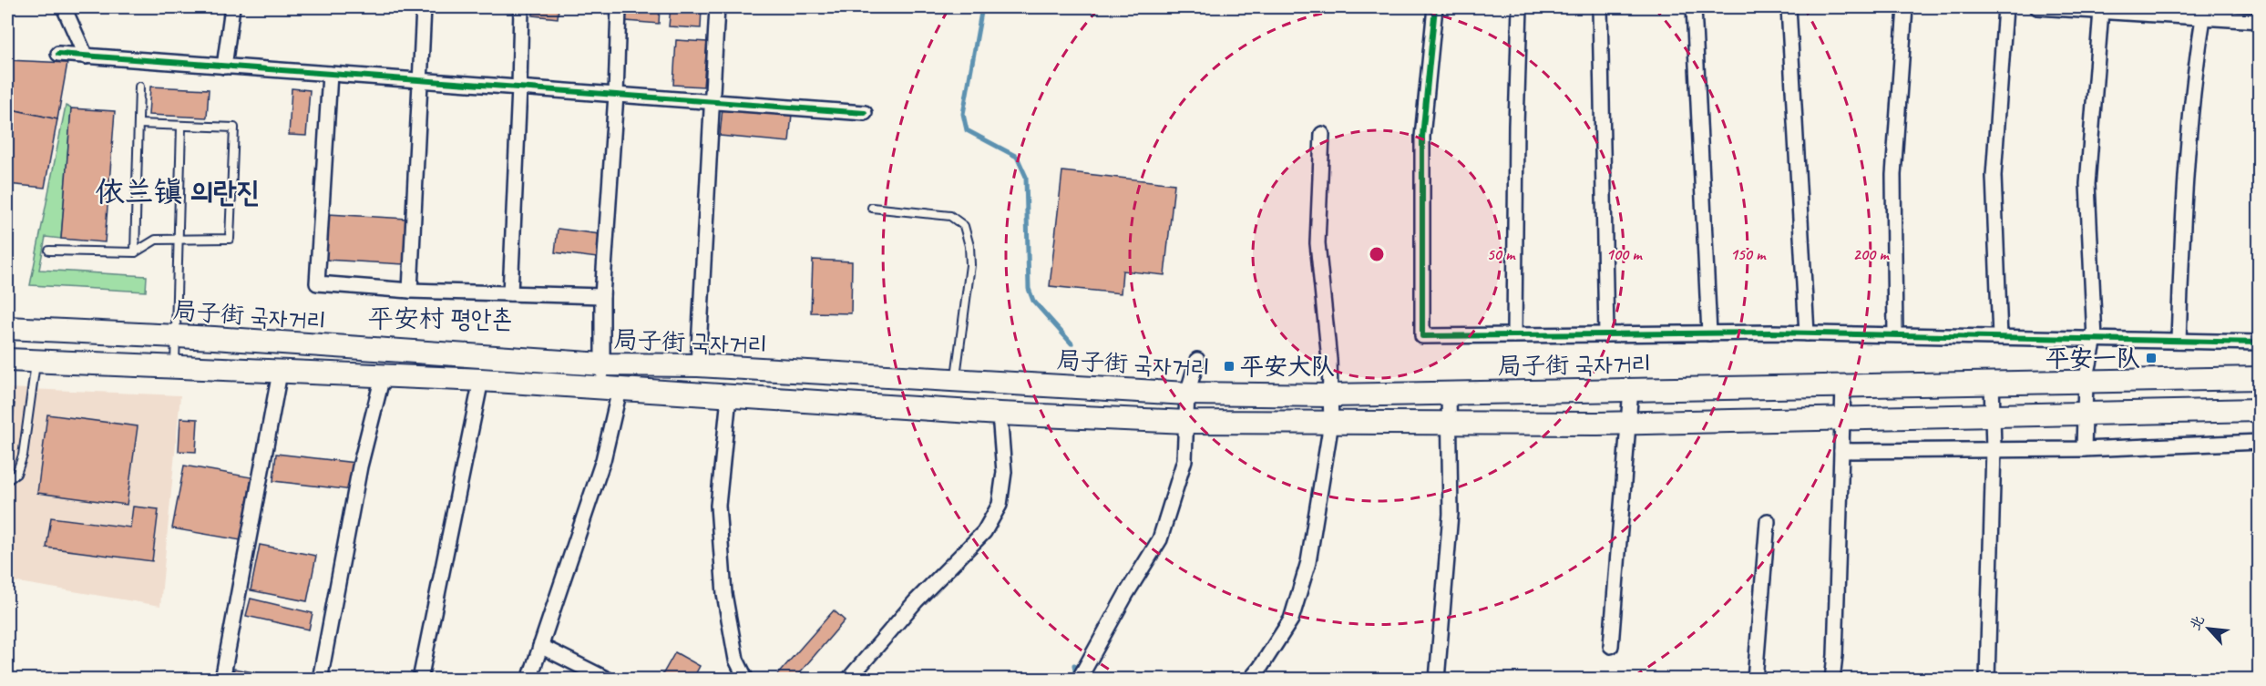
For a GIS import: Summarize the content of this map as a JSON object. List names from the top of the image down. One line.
{"streets":{"main road":["局子街 국자거리"]},"districts":["依兰镇 의란진","平安村 평안촌"],"places":{"transit":["平安一队","平安大队"]},"north":"top left","rings":["50 m","100 m","150 m","200 m"]}
